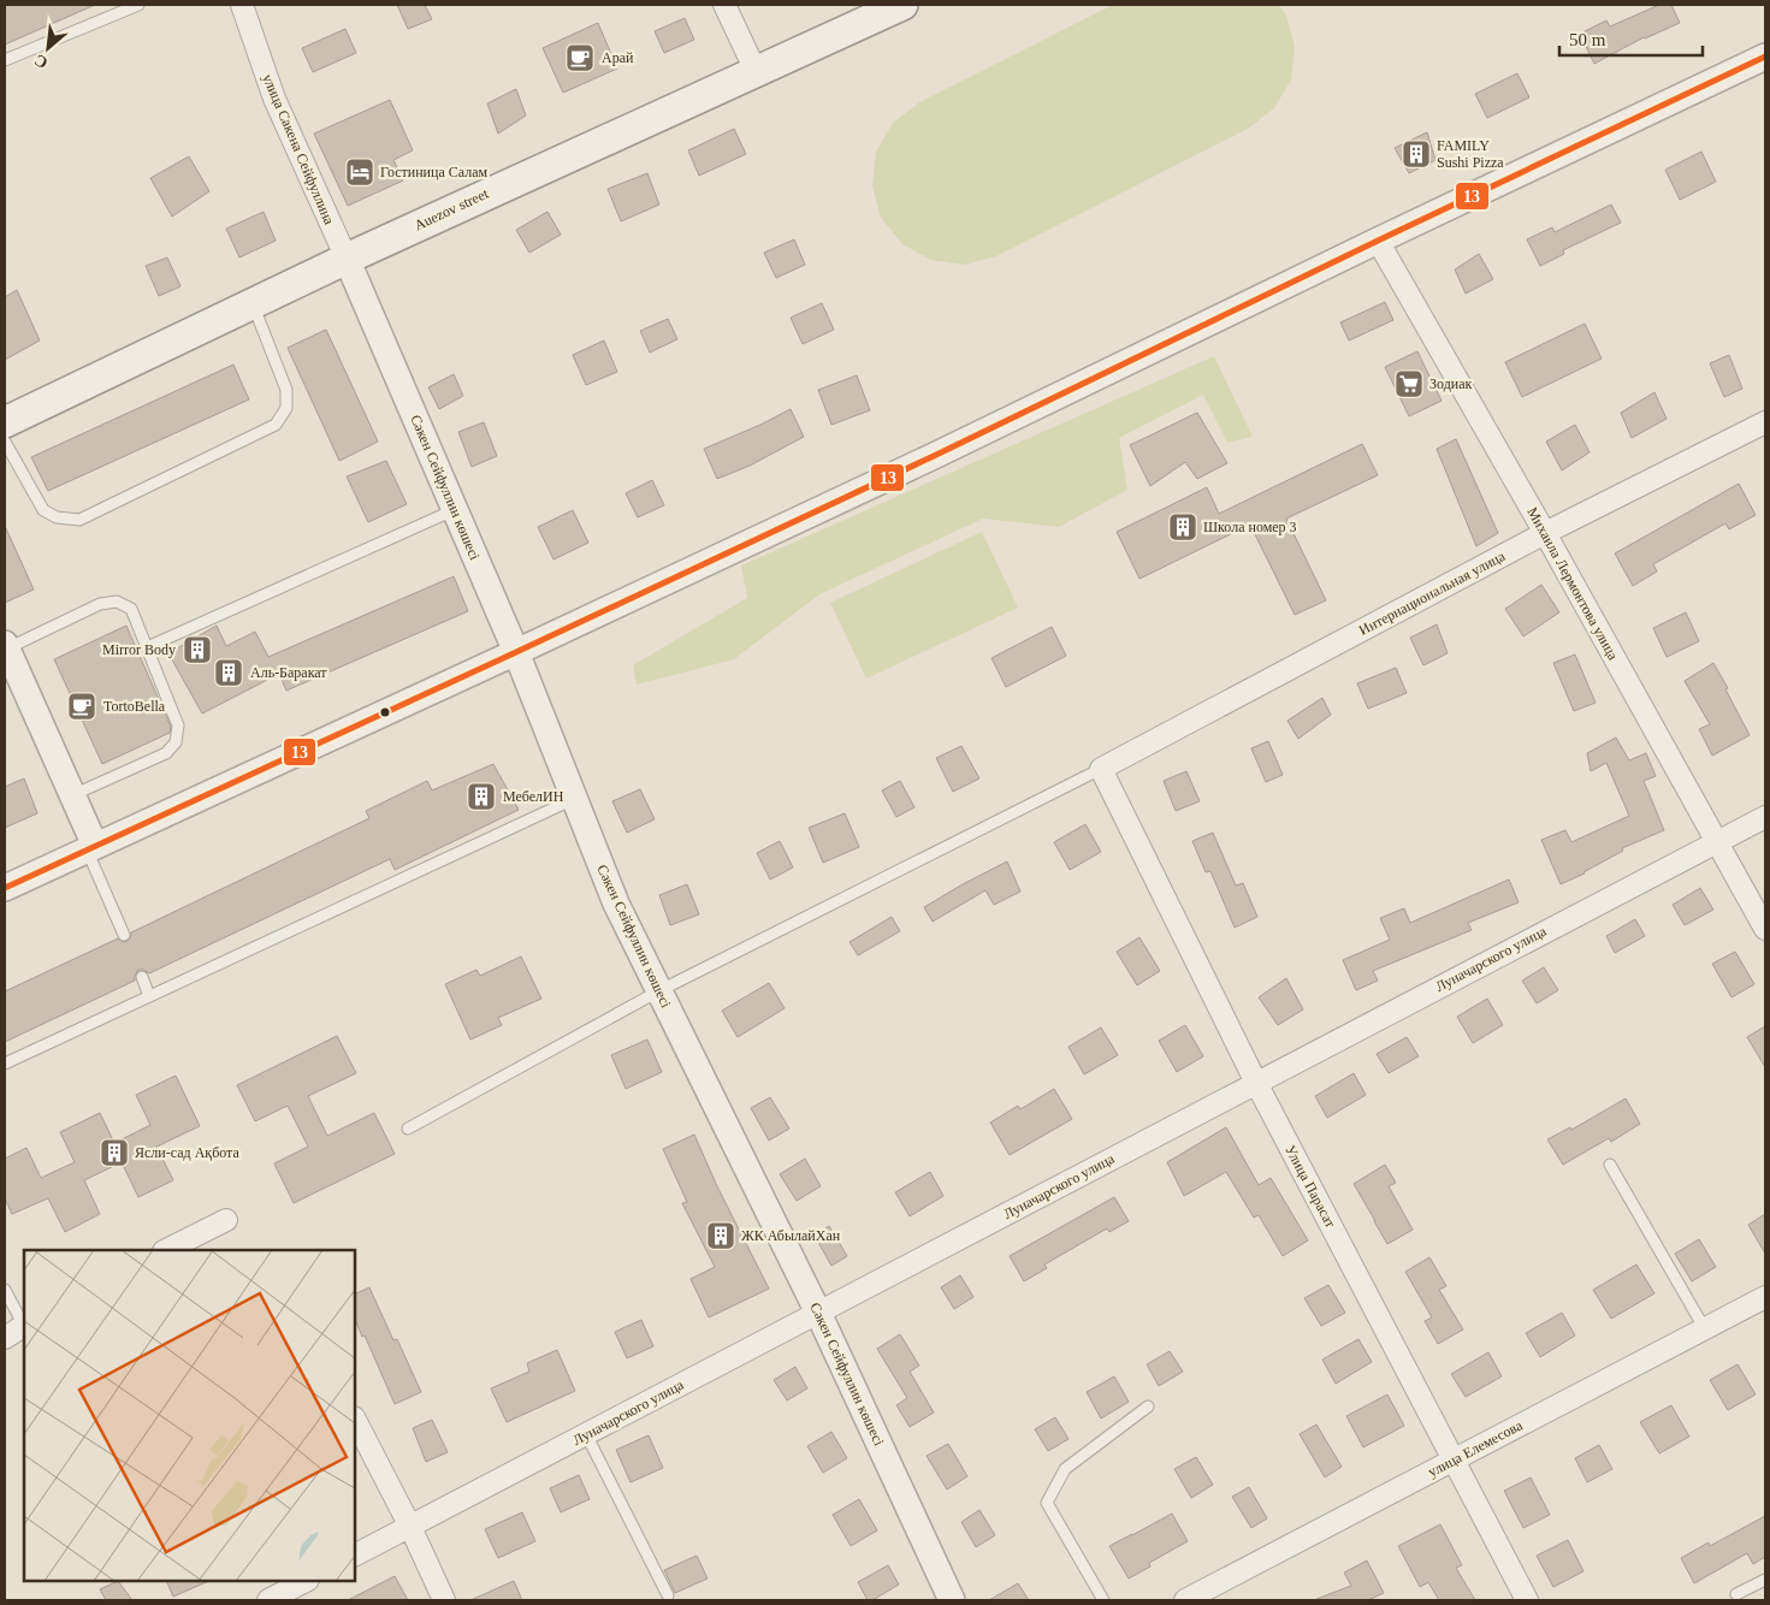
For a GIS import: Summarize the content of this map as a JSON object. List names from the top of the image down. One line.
{"streets":{"main road":["Auezov street"],"street":["улица Сакена Сейфуллина","Сәкен Сейфуллин көшесі","Михаила Лермонтова улица","Интернациональная улица","Луначарского улица","Улица Парасат","улица Елемесова"]},"crossings":[["улица Сакена Сейфуллина","Auezov street"],["улица Сакена Сейфуллина","Сәкен Сейфуллин көшесі"],["Auezov street","Сәкен Сейфуллин көшесі"],["Сәкен Сейфуллин көшесі","Луначарского улица"],["Михаила Лермонтова улица","Интернациональная улица"],["Михаила Лермонтова улица","Луначарского улица"],["Интернациональная улица","Улица Парасат"],["Луначарского улица","Улица Парасат"],["Улица Парасат","улица Елемесова"]],"places":{"cafe":["Арай","TortoBella"],"building":["FAMILY Sushi Pizza","Школа номер 3","Mirror Body","Аль-Баракат","МебелИН","Ясли-сад Ақбота","ЖК АбылайХан"],"hotel":["Гостиница Салам"],"supermarket":["Зодиак"]},"lines":["transit line 13"],"scale_bar":"50 m","north":"bottom left"}
